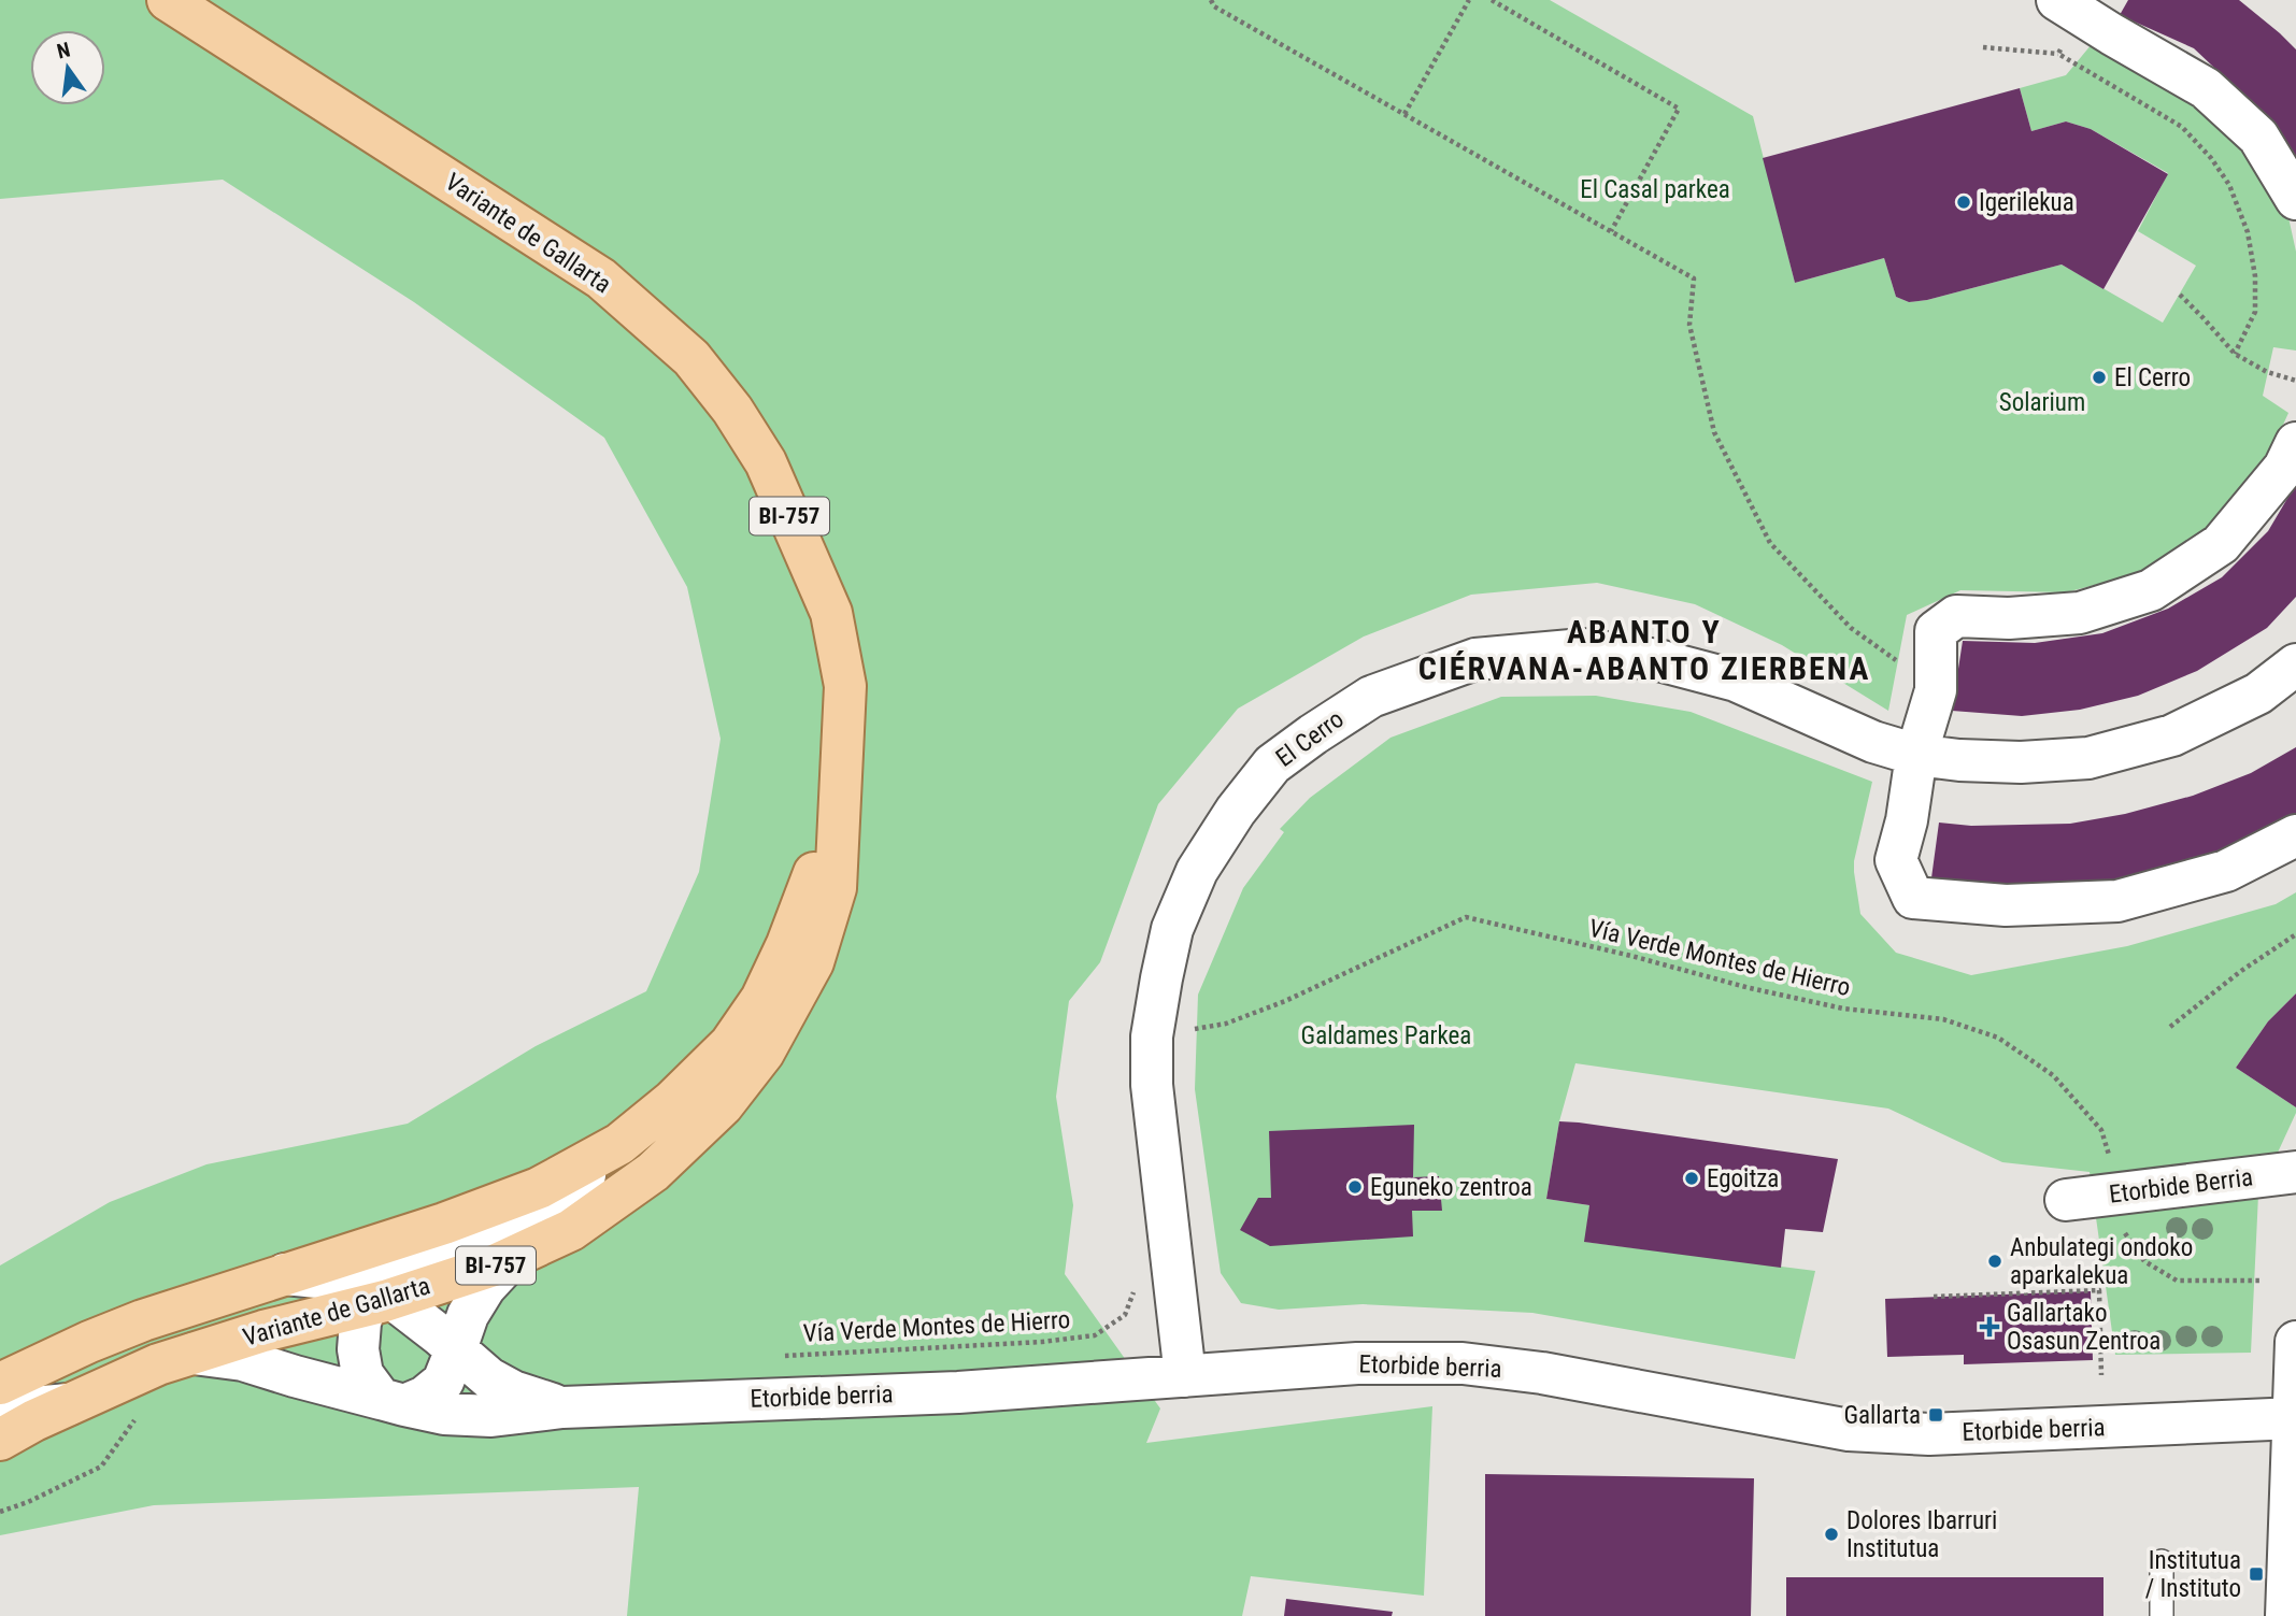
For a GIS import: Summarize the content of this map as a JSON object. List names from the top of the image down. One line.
{"streets":{"main road":["Variante de Gallarta","BI-757"],"street":["El Cerro","Etorbide Berria","Etorbide berria"],"path":["Vía Verde Montes de Hierro"]},"crossings":[["Variante de Gallarta","Etorbide berria"],["El Cerro","Etorbide berria"],["Vía Verde Montes de Hierro","Etorbide Berria"]],"districts":["ABANTO Y CIÉRVANA-ABANTO ZIERBENA"],"parks":["El Casal parkea","Solarium","Galdames Parkea"],"places":{"other":["Igerilekua","El Cerro","Egoitza","Eguneko zentroa","Anbulategi ondoko aparkalekua","Dolores Ibarruri Institutua"],"health":["Gallartako Osasun Zentroa"],"transit":["Gallarta","Institutua / Instituto"]},"north":"top"}
